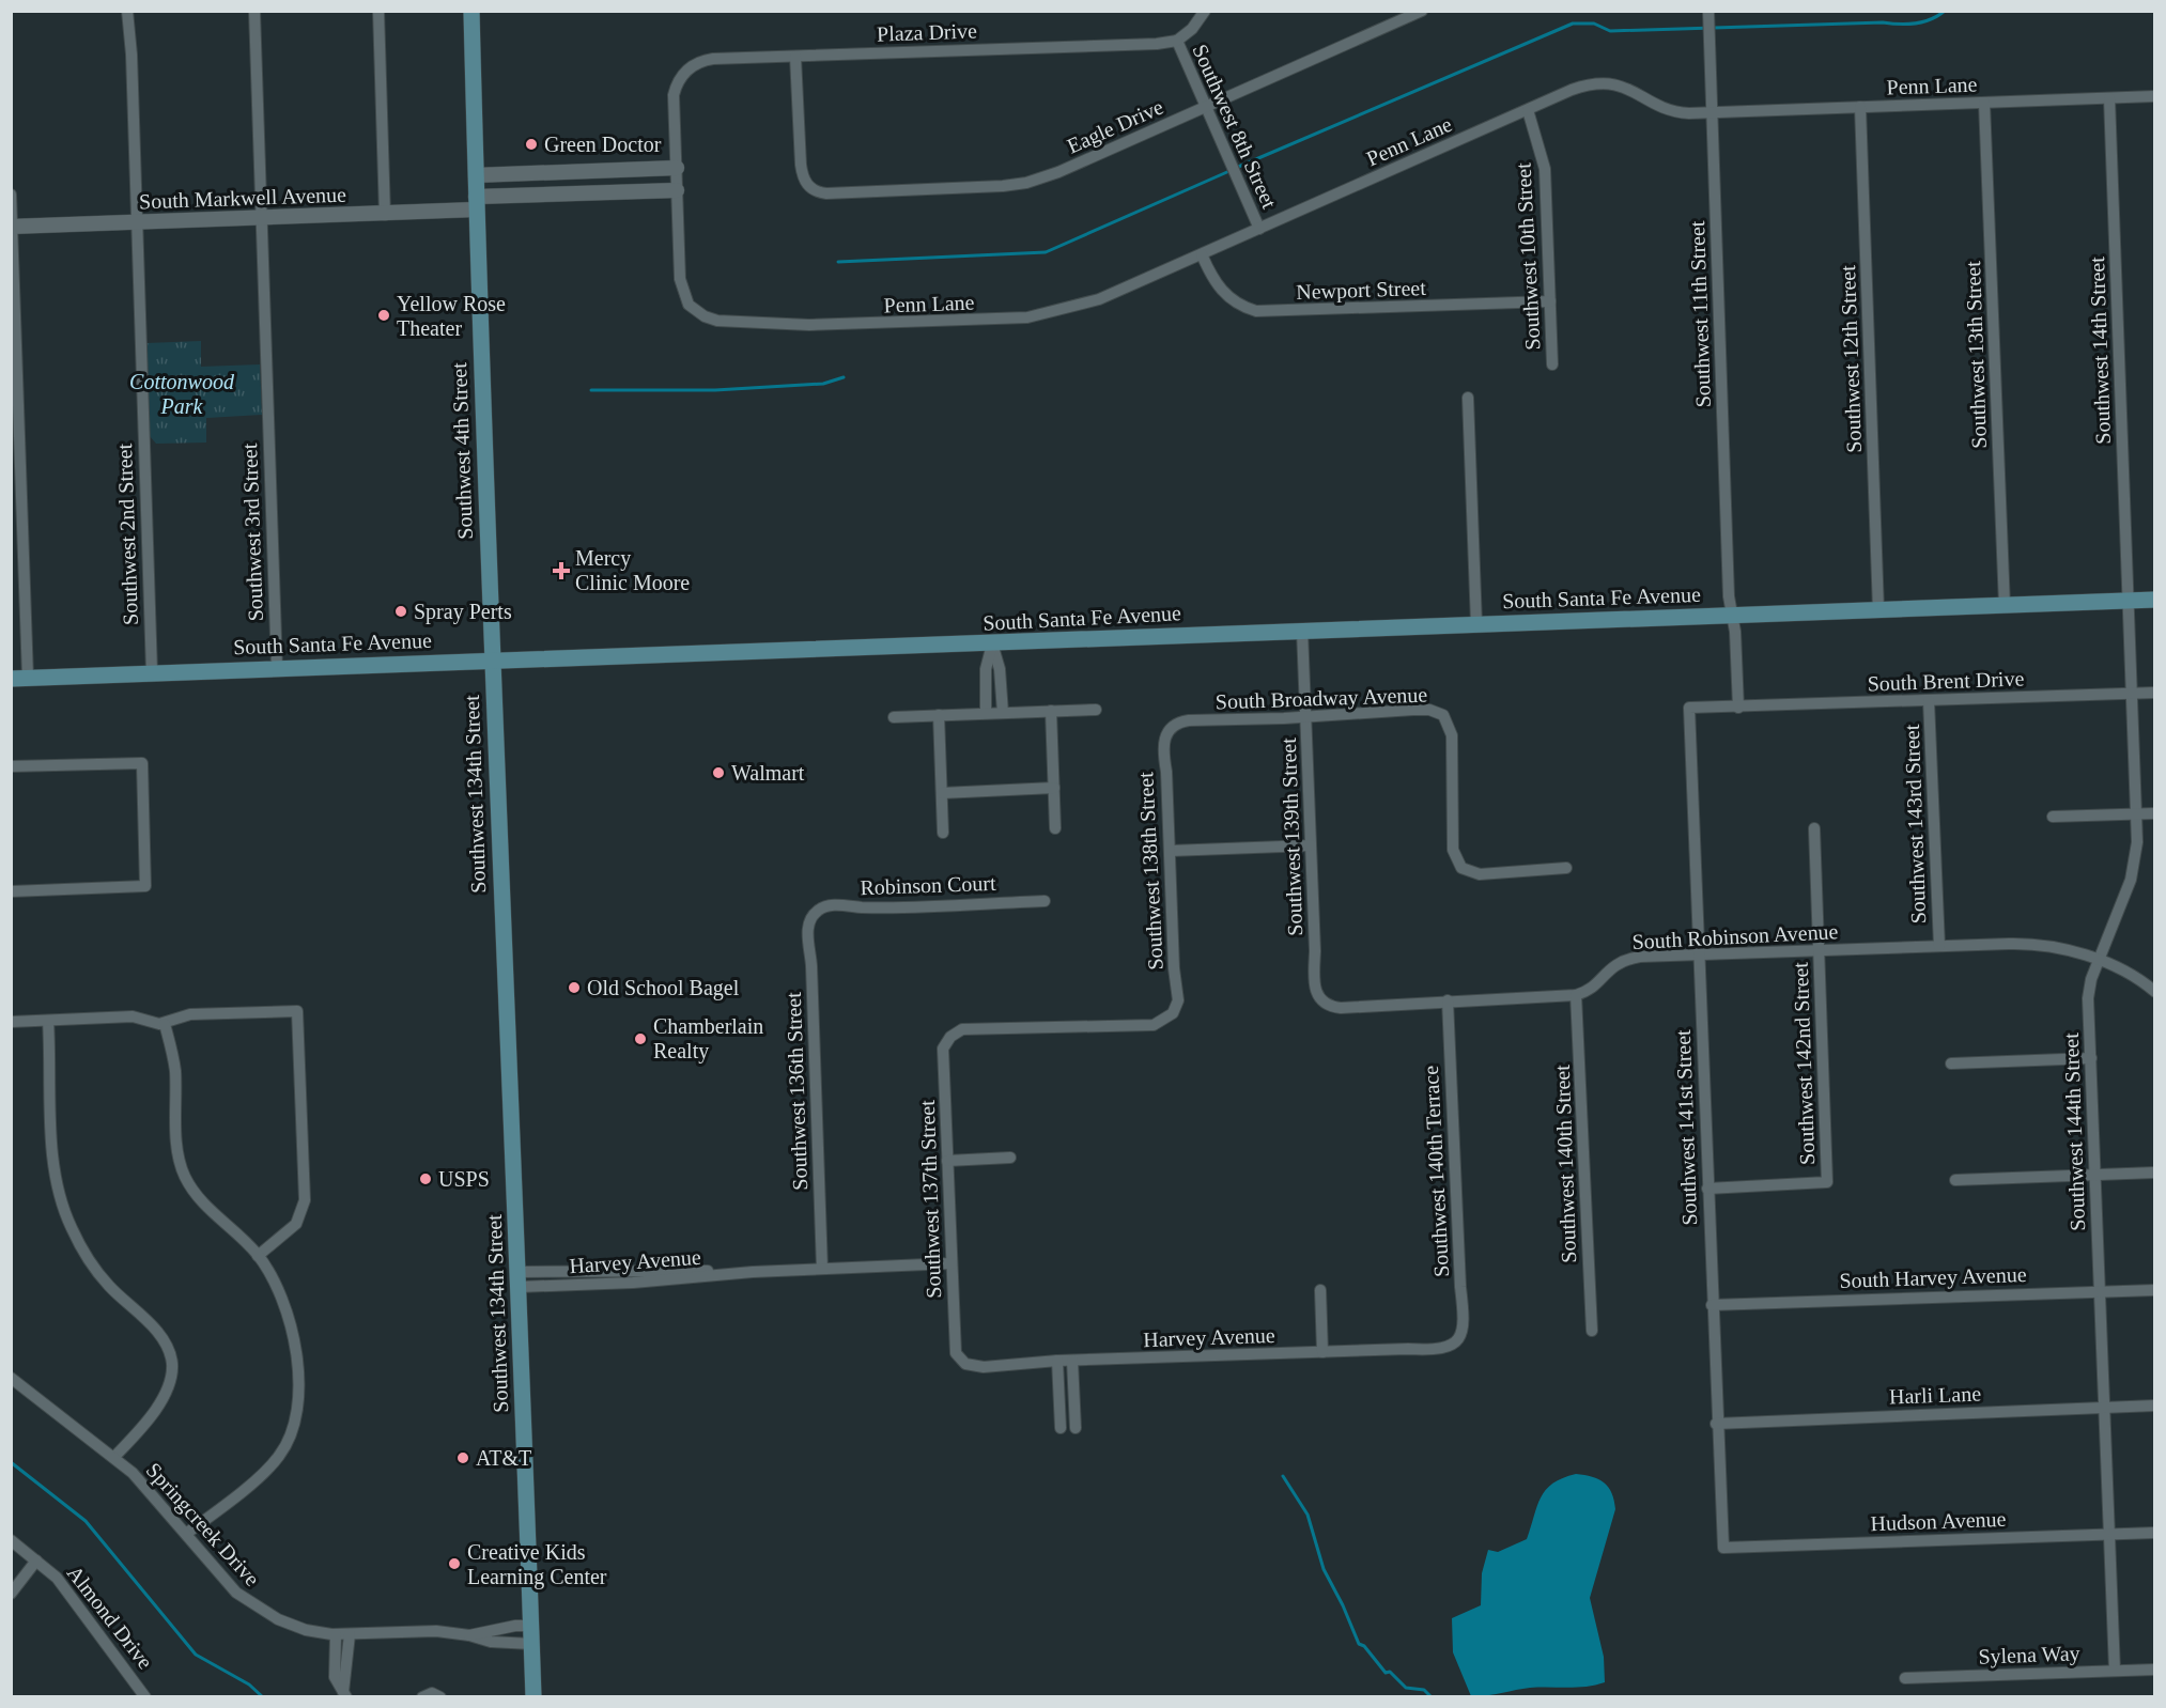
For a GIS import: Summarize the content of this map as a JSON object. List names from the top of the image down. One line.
{"streets":{"main road":["Southwest 4th Street","South Santa Fe Avenue","Southwest 134th Street"],"street":["Plaza Drive","Penn Lane","Eagle Drive","Southwest 8th Street","South Markwell Avenue","Southwest 10th Street","Newport Street","Southwest 11th Street","Southwest 14th Street","Southwest 13th Street","Southwest 12th Street","Southwest 3rd Street","Southwest 2nd Street","South Brent Drive","South Broadway Avenue","Southwest 143rd Street","Southwest 139th Street","Southwest 138th Street","Robinson Court","South Robinson Avenue","Southwest 142nd Street","Southwest 136th Street","Southwest 141st Street","Southwest 144th Street","Southwest 140th Street","Southwest 140th Terrace","Southwest 137th Street","Harvey Avenue","South Harvey Avenue","Harli Lane","Hudson Avenue","Springcreek Drive","Almond Drive","Sylena Way"]},"crossings":[["Plaza Drive","Eagle Drive"],["Plaza Drive","Southwest 8th Street"],["Penn Lane","Southwest 8th Street"],["Penn Lane","South Markwell Avenue"],["Penn Lane","Southwest 10th Street"],["Penn Lane","Newport Street"],["Penn Lane","Southwest 11th Street"],["Penn Lane","Southwest 14th Street"],["Penn Lane","Southwest 13th Street"],["Penn Lane","Southwest 12th Street"],["Eagle Drive","Southwest 8th Street"],["South Markwell Avenue","Southwest 4th Street"],["South Markwell Avenue","Southwest 3rd Street"],["South Markwell Avenue","Southwest 2nd Street"],["Southwest 10th Street","Newport Street"],["Southwest 11th Street","South Santa Fe Avenue"],["Southwest 14th Street","South Santa Fe Avenue"],["Southwest 14th Street","Southwest 144th Street"],["Southwest 13th Street","South Santa Fe Avenue"],["Southwest 12th Street","South Santa Fe Avenue"],["Southwest 4th Street","South Santa Fe Avenue"],["Southwest 4th Street","Southwest 134th Street"],["Southwest 3rd Street","South Santa Fe Avenue"],["Southwest 2nd Street","South Santa Fe Avenue"],["South Santa Fe Avenue","Southwest 134th Street"],["South Santa Fe Avenue","Southwest 139th Street"],["South Santa Fe Avenue","Southwest 144th Street"],["South Brent Drive","Southwest 143rd Street"],["South Brent Drive","Southwest 141st Street"],["South Brent Drive","Southwest 144th Street"],["South Broadway Avenue","Southwest 139th Street"],["South Broadway Avenue","Southwest 138th Street"],["Southwest 134th Street","Harvey Avenue"],["Southwest 134th Street","Springcreek Drive"],["Southwest 143rd Street","South Robinson Avenue"],["Southwest 139th Street","Southwest 140th Terrace"],["Southwest 138th Street","Southwest 137th Street"],["Robinson Court","Southwest 136th Street"],["South Robinson Avenue","Southwest 142nd Street"],["South Robinson Avenue","Southwest 141st Street"],["South Robinson Avenue","Southwest 144th Street"],["South Robinson Avenue","Southwest 140th Street"],["Southwest 142nd Street","Southwest 141st Street"],["Southwest 136th Street","Harvey Avenue"],["Southwest 141st Street","South Harvey Avenue"],["Southwest 141st Street","Harli Lane"],["Southwest 141st Street","Hudson Avenue"],["Southwest 144th Street","South Harvey Avenue"],["Southwest 144th Street","Harli Lane"],["Southwest 144th Street","Hudson Avenue"],["Southwest 144th Street","Sylena Way"],["Southwest 140th Terrace","Harvey Avenue"],["Southwest 137th Street","Harvey Avenue"]],"parks":["Cottonwood Park"],"places":{"other":["Green Doctor","Yellow Rose Theater","Spray Perts","Walmart","Old School Bagel","Chamberlain Realty","USPS","AT&T","Creative Kids Learning Center"],"health":["Mercy Clinic Moore"]}}
